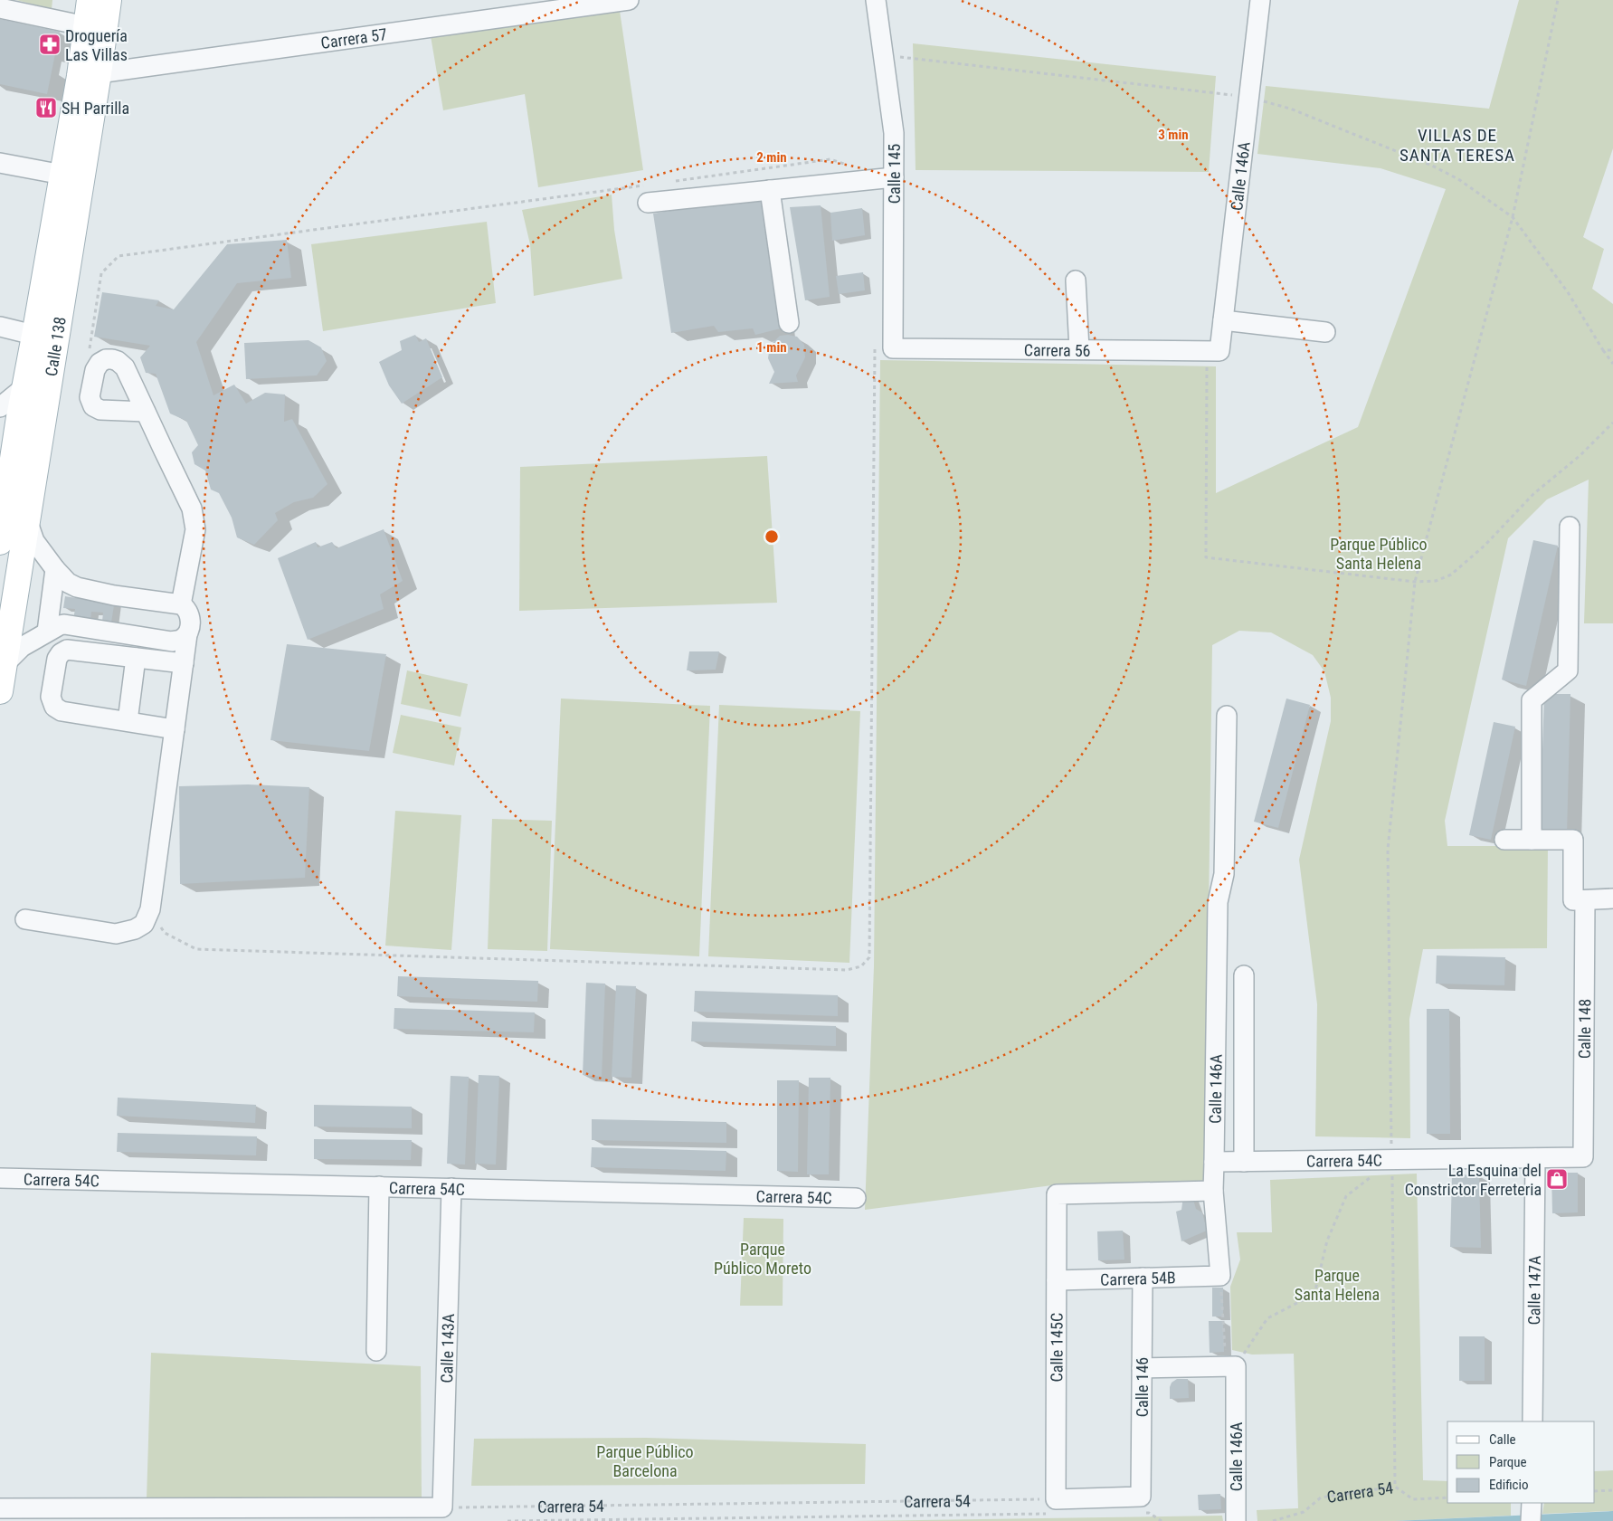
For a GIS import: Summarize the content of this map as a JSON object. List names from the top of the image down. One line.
{"streets":{"main road":["Calle 138"],"street":["Carrera 57","Calle 145","Calle 146A","Carrera 56","Calle 148","Carrera 54C","Carrera 54B","Calle 147A","Calle 145C","Calle 143A","Calle 146"],"path":["Carrera 54"]},"crossings":[["Carrera 57","Calle 138"],["Calle 145","Carrera 56"],["Calle 146A","Carrera 56"],["Calle 146A","Carrera 54C"],["Calle 146A","Carrera 54B"],["Calle 146A","Calle 145C"],["Calle 148","Carrera 54C"],["Carrera 54C","Calle 147A"],["Carrera 54C","Calle 143A"],["Carrera 54B","Calle 145C"],["Carrera 54B","Calle 146"],["Calle 145C","Carrera 54"],["Calle 143A","Carrera 54"]],"districts":["VILLAS DE SANTA TERESA"],"parks":["Parque Público Santa Helena","Parque Público Moreto","Parque Santa Helena","Parque Público Barcelona"],"places":{"pharmacy":["Droguería Las Villas"],"restaurant":["SH Parrilla"],"shop":["La Esquina del Constrictor Ferreteria"]},"legend":["Calle","Parque","Edificio"],"rings":["3 min","2 min","1 min"]}
